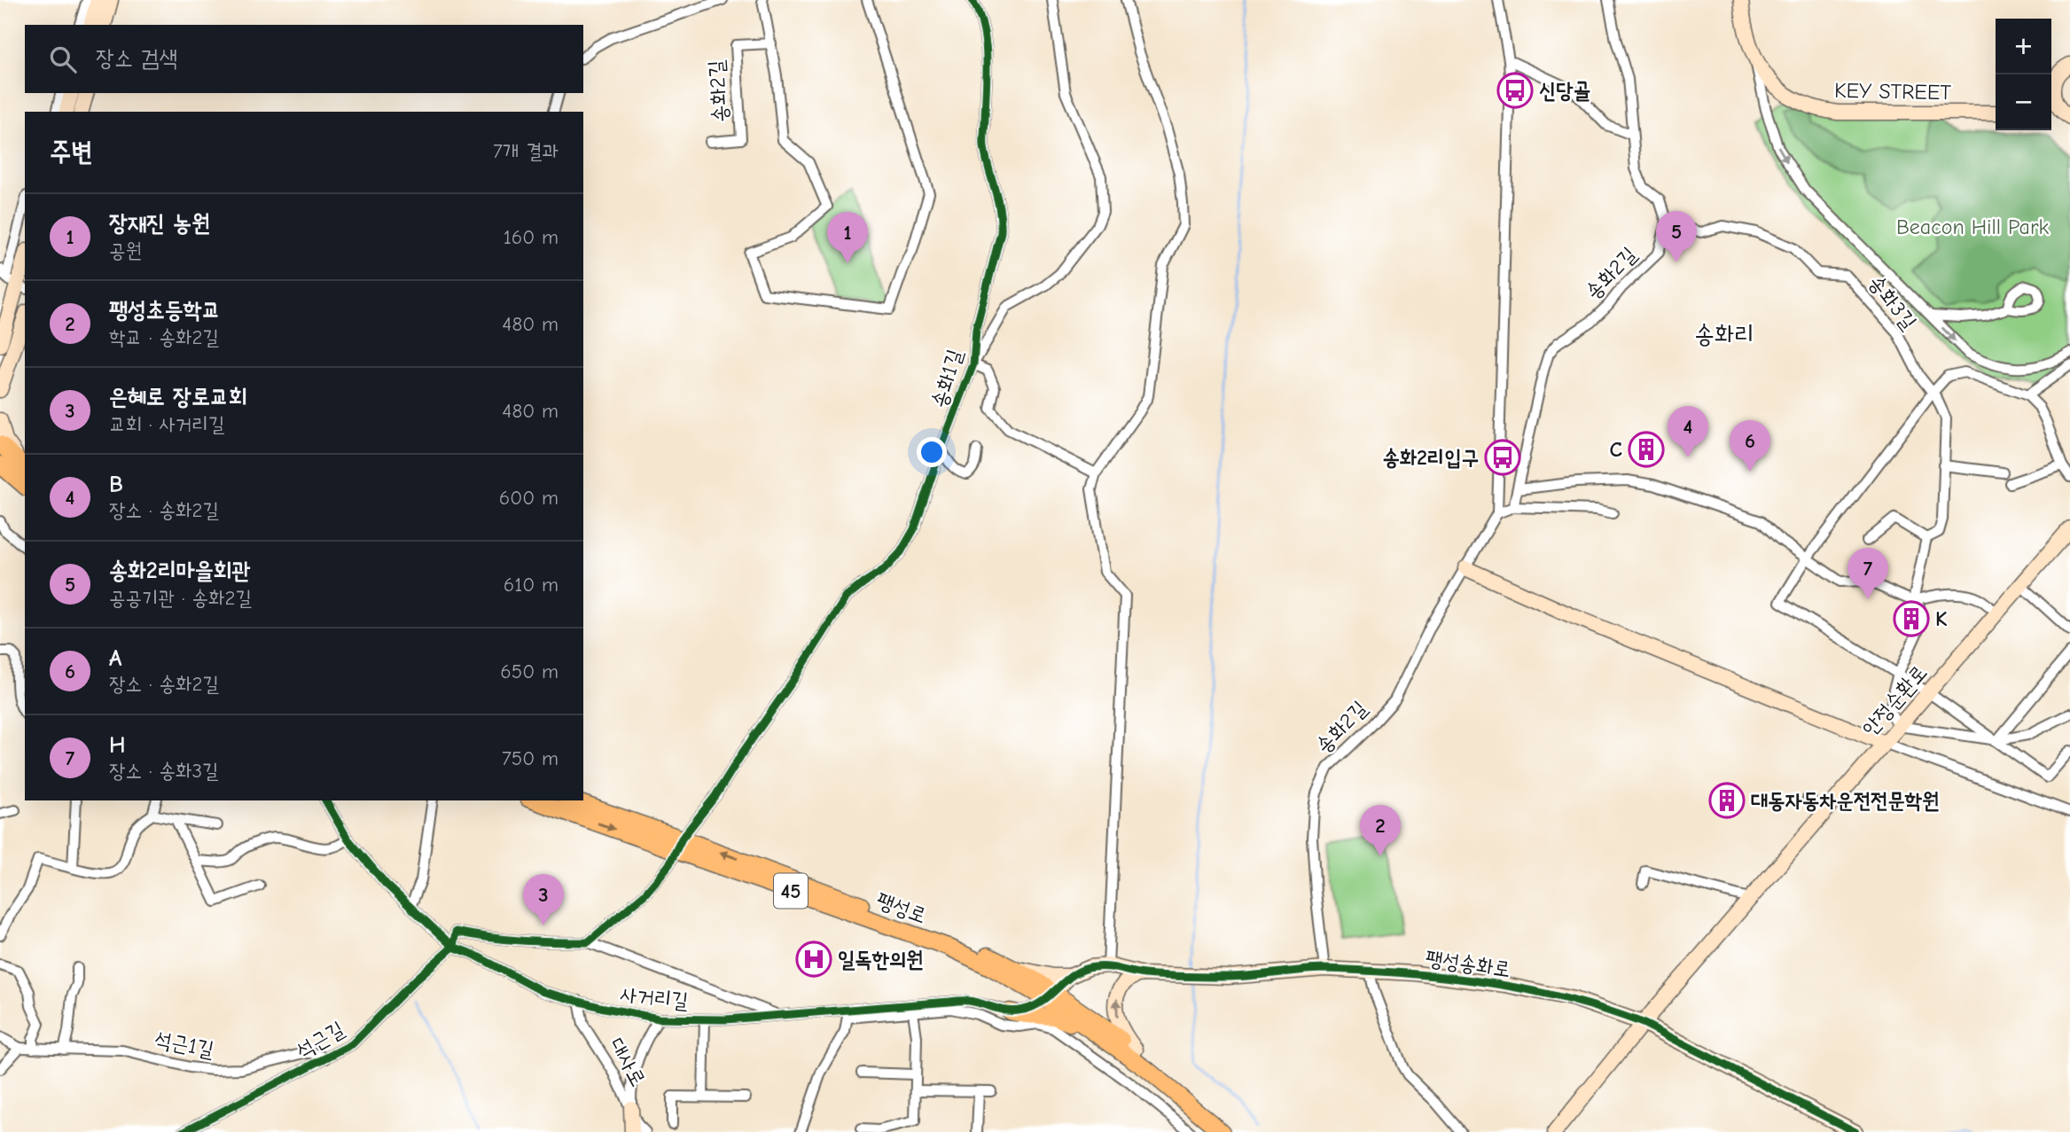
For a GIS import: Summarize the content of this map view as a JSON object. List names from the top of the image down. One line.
{"streets":{"main road":["45","팽성로"],"street":["송화2길","KEY STREET","송화3길","송화1길","안정순환로","팽성송화로","사거리길","석근길","석근1길","대사로"]},"crossings":[["송화2길","송화3길"],["송화2길","팽성송화로"],["송화3길","안정순환로"],["송화1길","팽성로"],["송화1길","석근길"],["안정순환로","팽성송화로"],["팽성로","팽성송화로"],["사거리길","석근길"],["사거리길","대사로"],["석근길","석근1길"]],"districts":["송화리"],"parks":["Beacon Hill Park"],"places":{"bus stop":["신당골","송화2리입구"],"building":["C","K","대동자동차운전전문학원"],"hospital":["일독한의원"]},"page":{"map_buttons":["+","−"],"search":"장소 검색","heading":["주변","7개 결과"],"list":[{"mark":"1","name":"장재진 농원","note":"공원","value":"160 m"},{"mark":"2","name":"팽성초등학교","note":"학교 · 송화2길","value":"480 m"},{"mark":"3","name":"은혜로 장로교회","note":"교회 · 사거리길","value":"480 m"},{"mark":"4","name":"B","note":"장소 · 송화2길","value":"600 m"},{"mark":"5","name":"송화2리마을회관","note":"공공기관 · 송화2길","value":"610 m"},{"mark":"6","name":"A","note":"장소 · 송화2길","value":"650 m"},{"mark":"7","name":"H","note":"장소 · 송화3길","value":"750 m"}],"pins":["5","1","4","6","7","2","3"]}}
